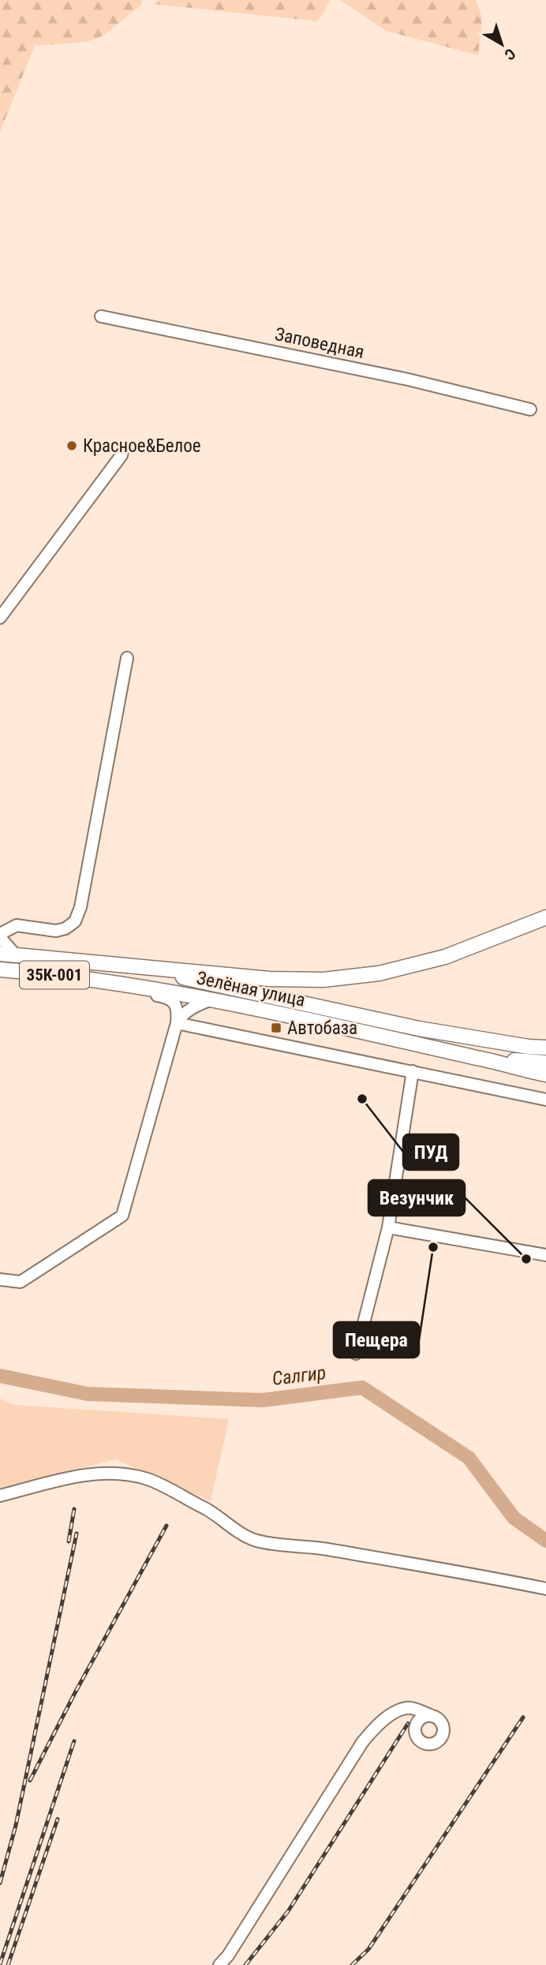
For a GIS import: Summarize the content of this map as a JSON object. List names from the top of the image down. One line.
{"streets":{"main road":["35К-001","Зелёная улица"],"street":["Заповедная"]},"crossings":[["35К-001","Зелёная улица"]],"water":["Салгир"],"places":{"other":["Красное&Белое","ПУД","Пещера","Везунчик"],"transit":["Автобаза"]},"north":"bottom right"}
